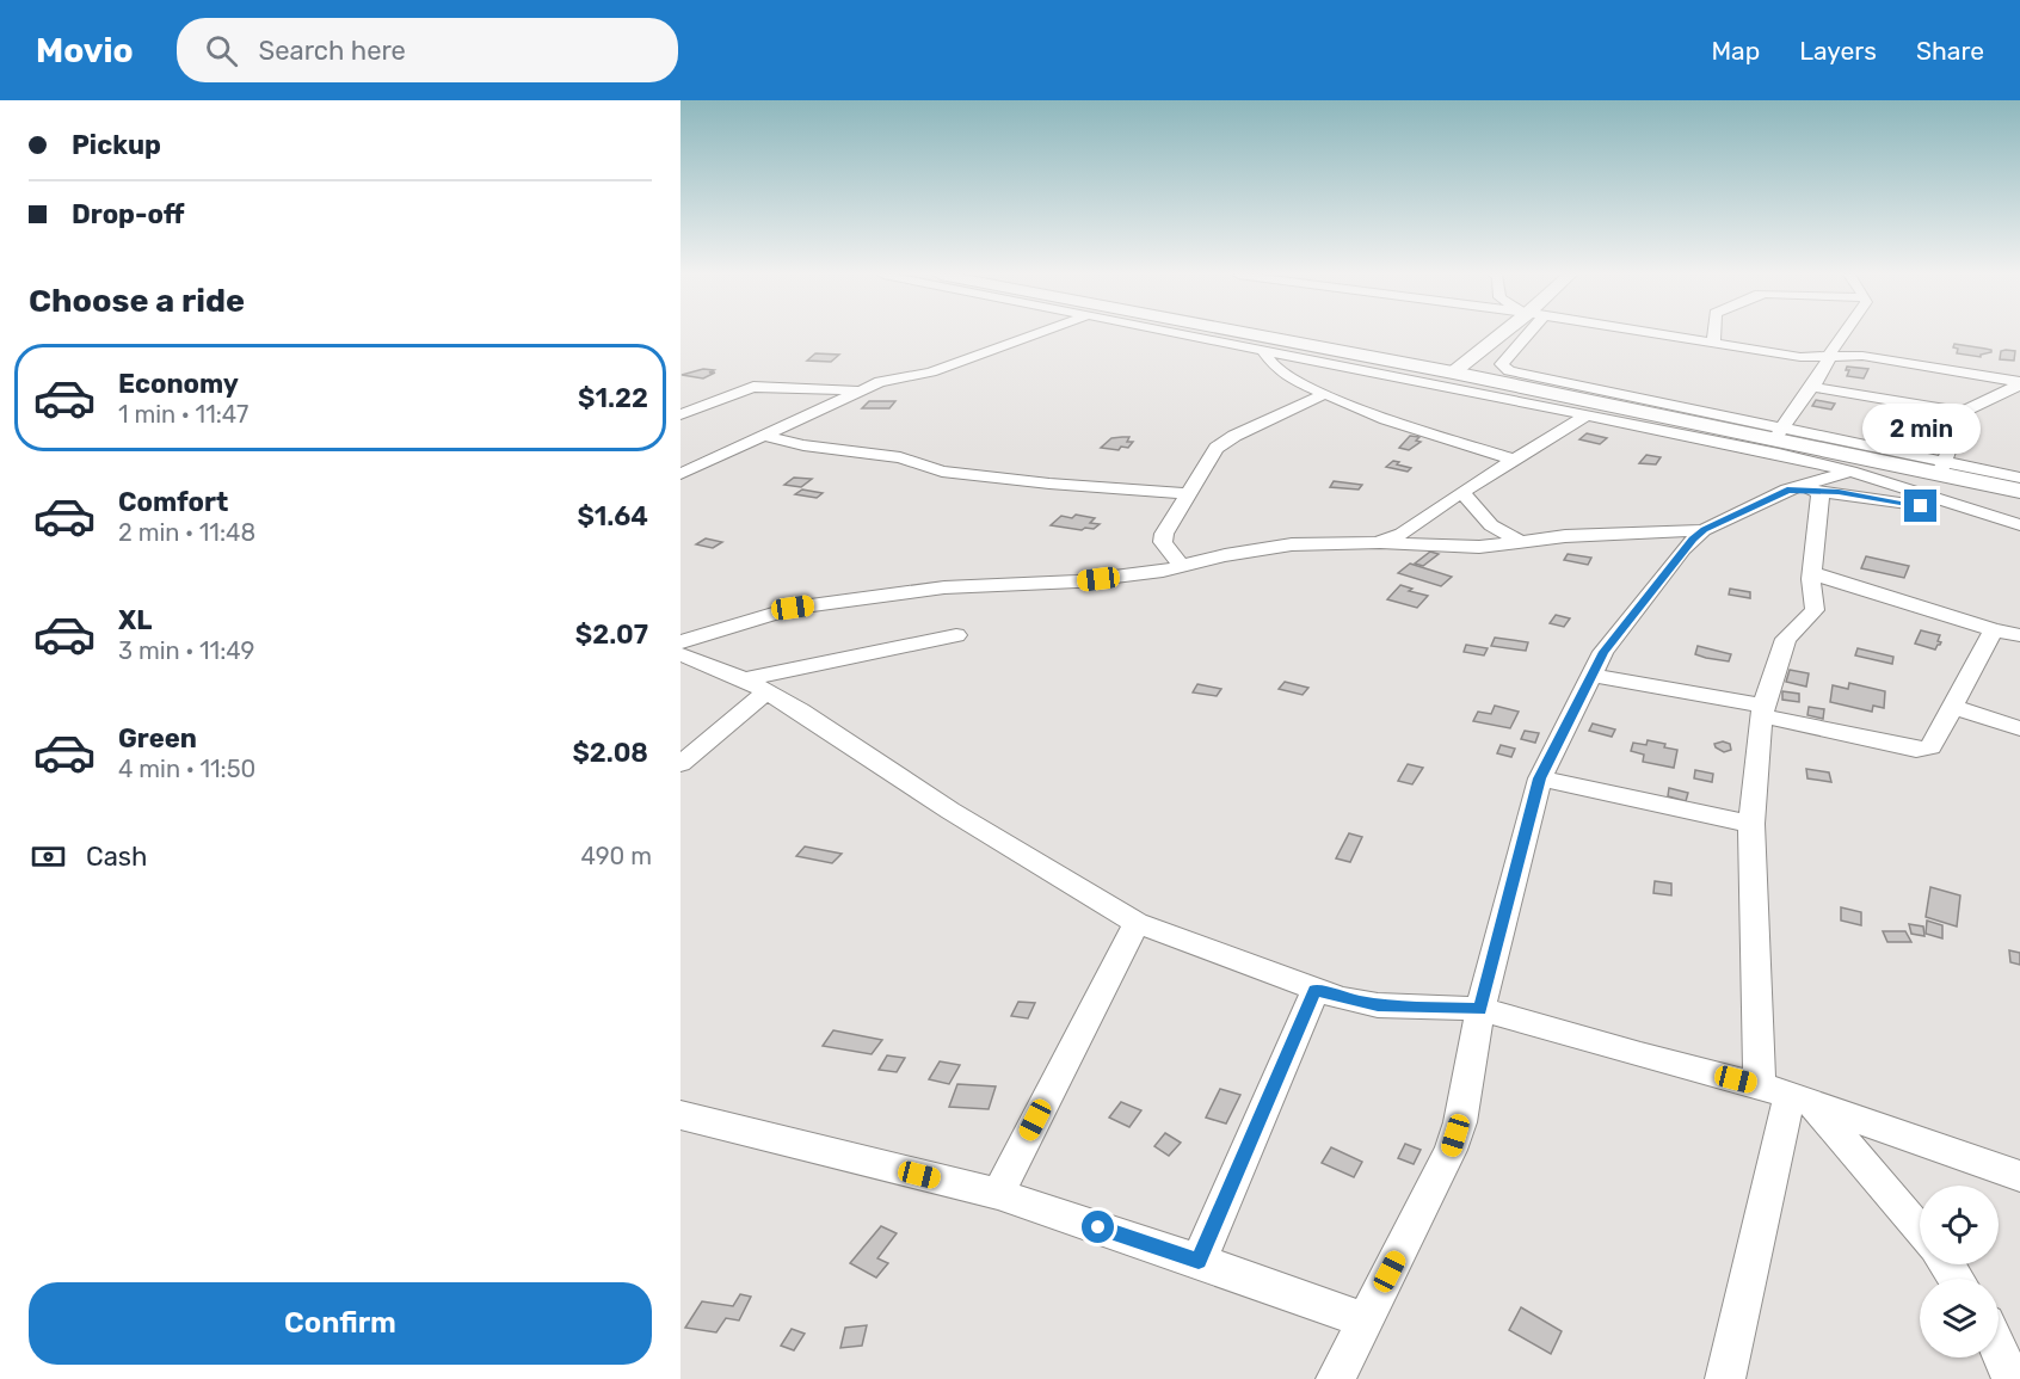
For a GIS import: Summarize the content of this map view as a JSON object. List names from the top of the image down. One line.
{"page":{"header":"Movio","search":"Search here","nav":["Map","Layers","Share"],"banner":["Pickup","Drop-off"],"heading":"Choose a ride","list":[{"name":"Economy","note":"1 min · 11:47","value":"$1.22"},{"name":"Comfort","note":"2 min · 11:48","value":"$1.64"},{"name":"XL","note":"3 min · 11:49","value":"$2.07"},{"name":"Green","note":"4 min · 11:50","value":"$2.08"}],"bubble":"2 min","pay":["Cash","490 m"],"buttons":"Confirm"}}
